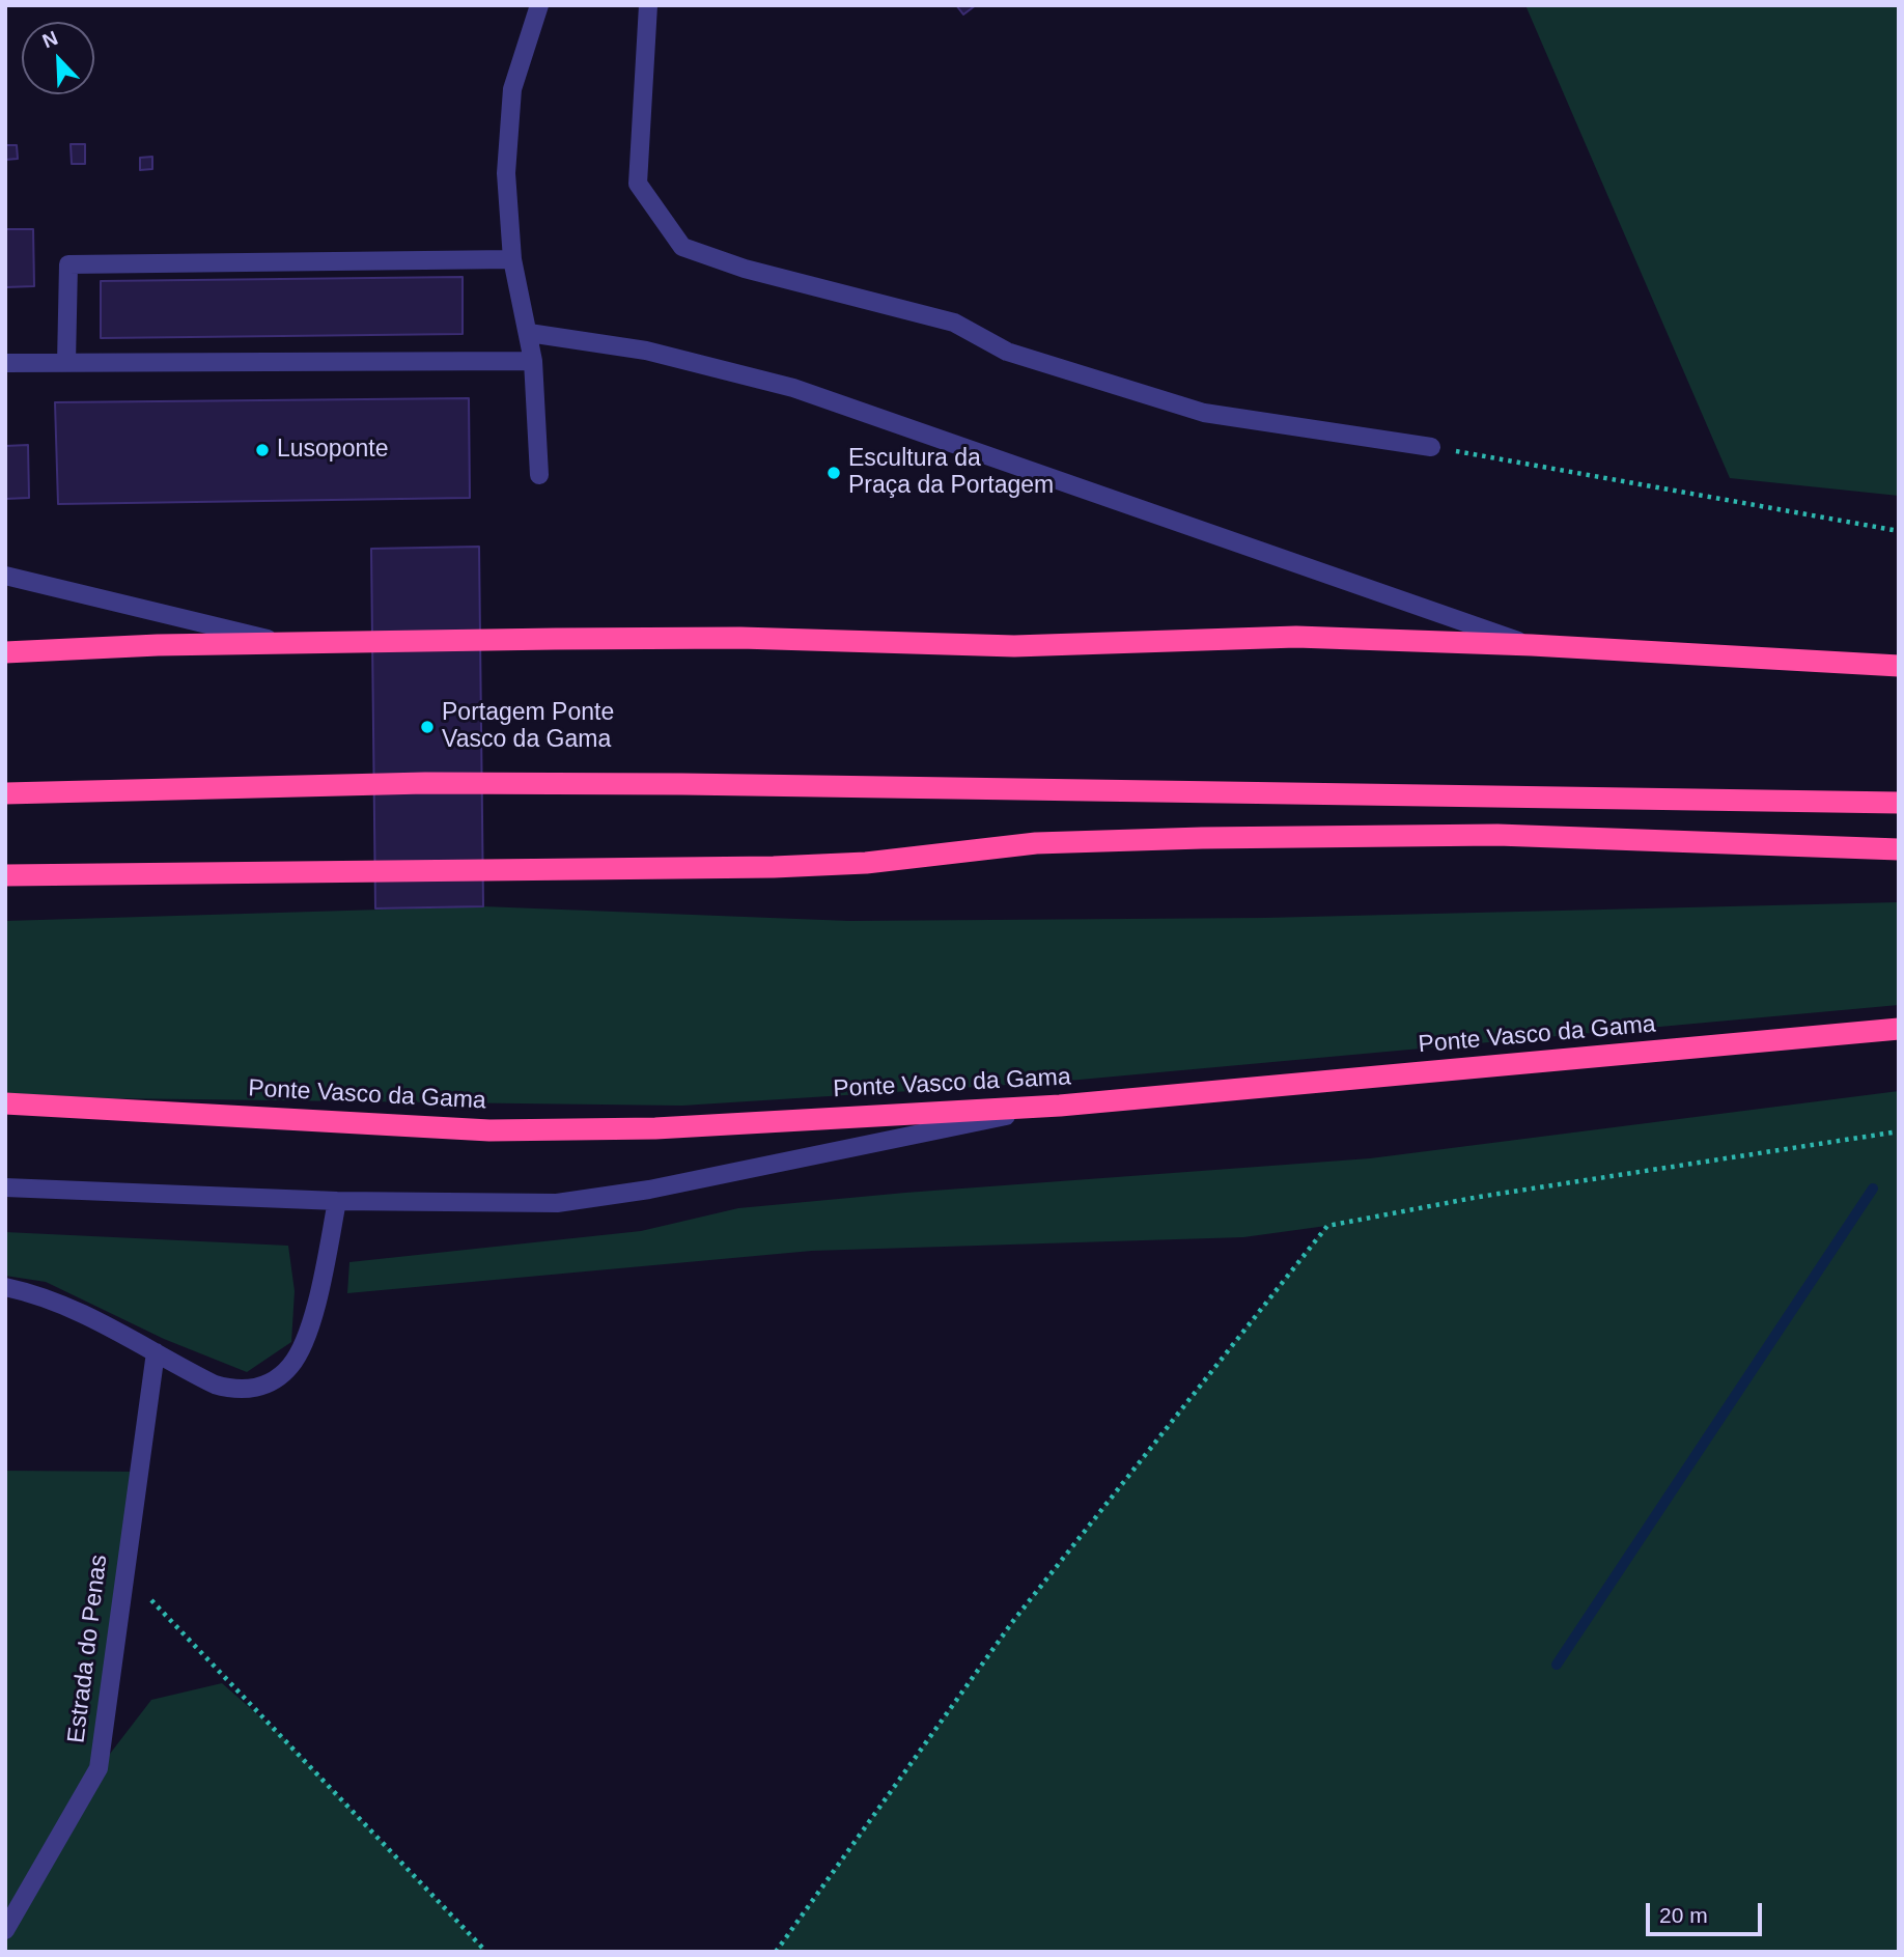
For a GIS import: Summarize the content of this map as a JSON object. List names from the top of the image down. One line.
{"streets":{"highway":["Ponte Vasco da Gama"],"street":["Estrada do Penas"]},"places":["Lusoponte","Escultura da Praça da Portagem","Portagem Ponte Vasco da Gama"],"scale_bar":"20 m","north":"top left"}
